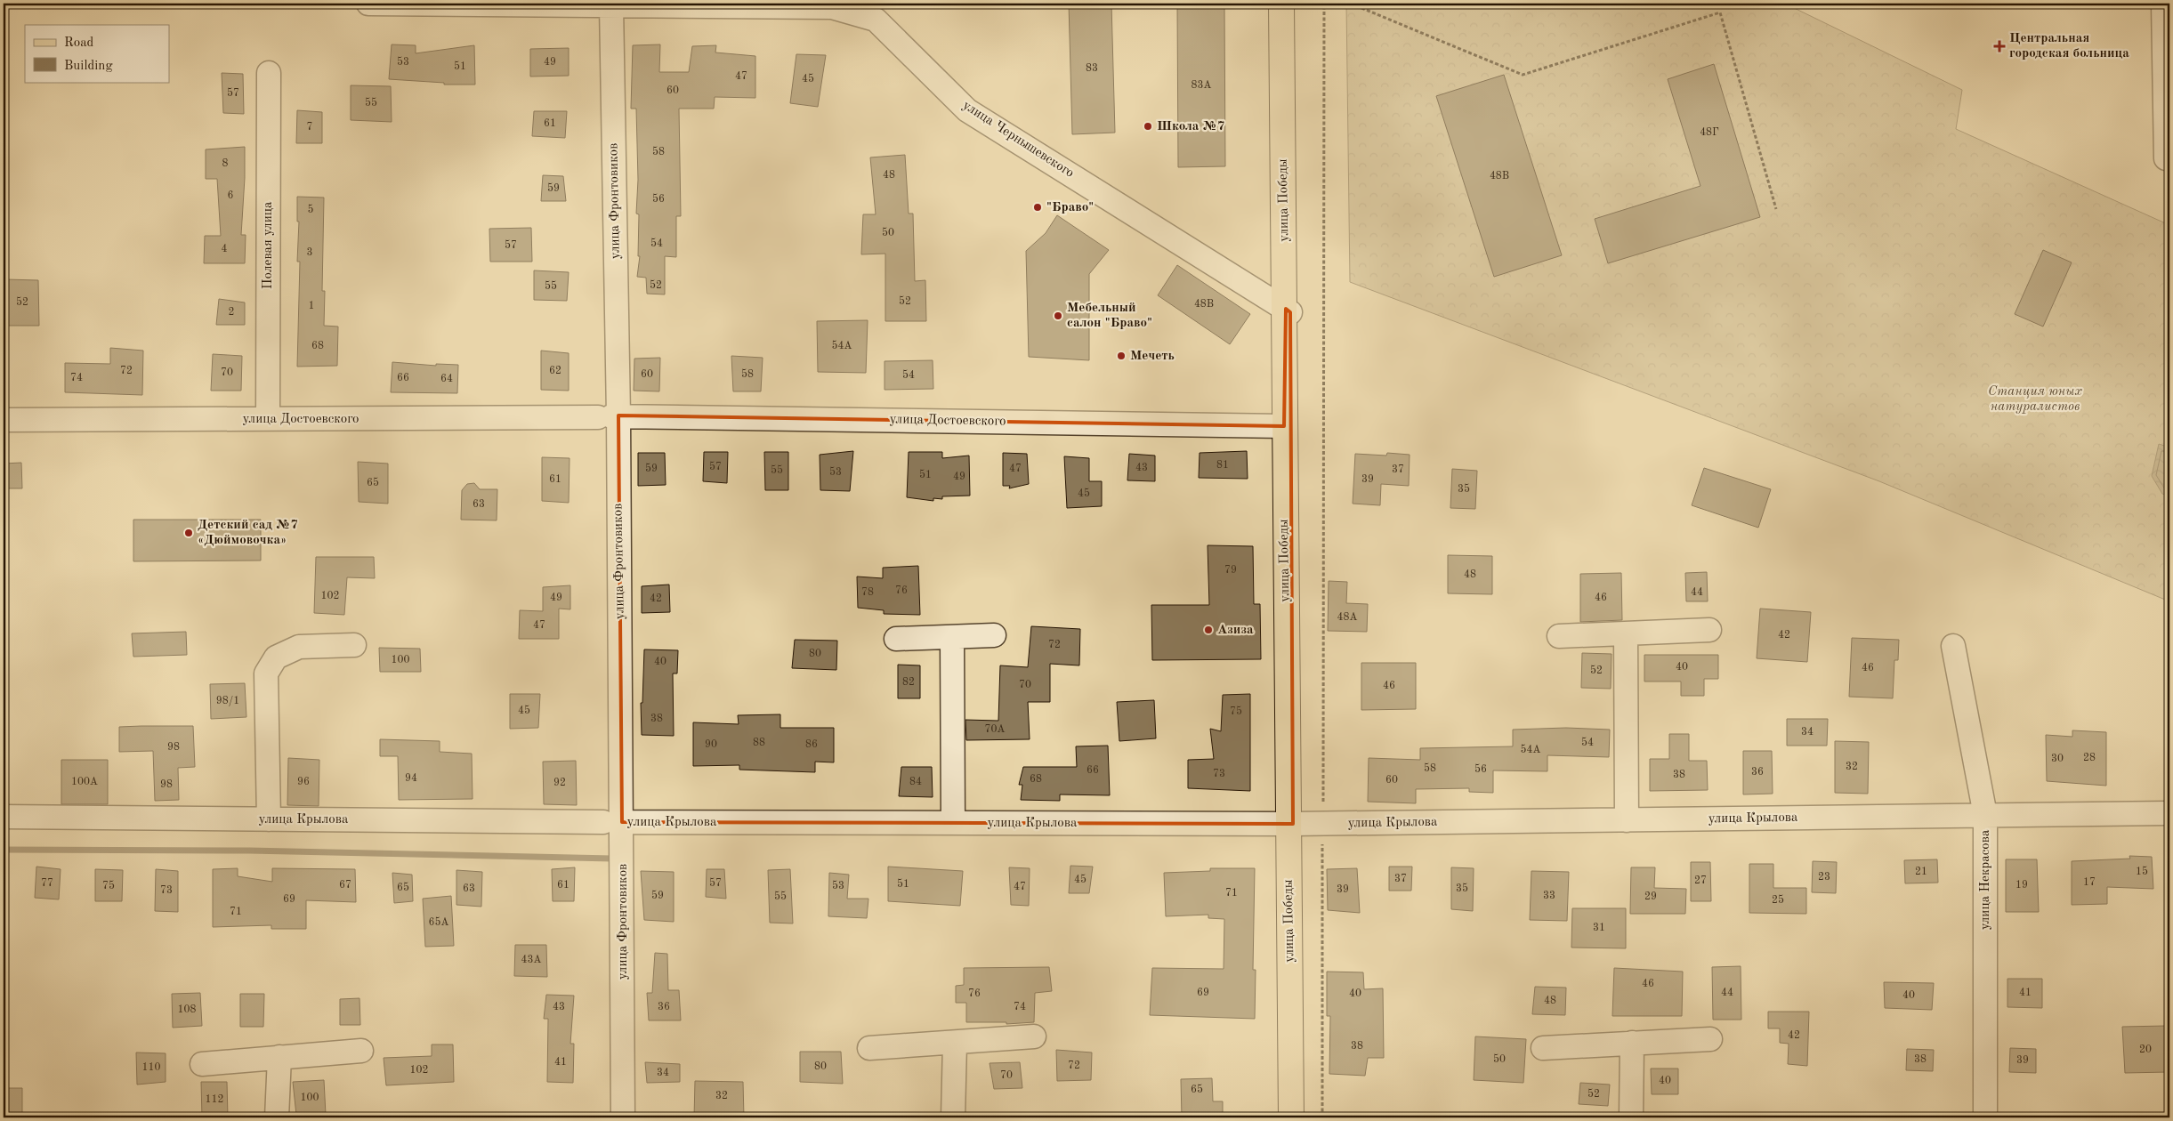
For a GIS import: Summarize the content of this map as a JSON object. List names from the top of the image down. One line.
{"streets":{"main road":["улица Победы"],"street":["улица Чернышевского","улица Фронтовиков","Полевая улица","улица Достоевского","улица Крылова","улица Некрасова"]},"crossings":[["улица Чернышевского","улица Победы"],["улица Чернышевского","улица Фронтовиков"],["улица Победы","улица Достоевского"],["улица Победы","улица Крылова"],["улица Фронтовиков","улица Достоевского"],["улица Фронтовиков","улица Крылова"],["Полевая улица","улица Достоевского"],["улица Крылова","улица Некрасова"]],"parks":["Станция юных натуралистов"],"places":{"health":["Центральная городская больница"],"other":["Школа №7","\"Браво\"","Мебельный салон \"Браво\"","Мечеть","Детский сад №7 «Дюймовочка»","Азиза"]},"house_numbers":["53","49","51","83","47","45","83А","60","57","55","61","7","48Г","58","8","48","48В","59","6","56","5","50","54","57","4","3","52","55","52","52","48В","1","2","68","54А","72","62","70","60","58","54","74","66","64","81","57","43","59","47","37","55","53","51","49","61","39","65","35","45","63","79","48","76","78","44","102","49","46","42","48А","47","42","72","80","100","40","40","46","52","82","70","46","98/1","45","75","38","70А","34","88","54","90","86","98","54А","28","30","32","58","56","66","36","73","38","94","68","60","100А","96","84","92","98","21","15","23","37","45","27","17","77","57","51","67","61","19","75","53","47","65","63","35","39","73","71","59","33","55","29","69","25","71","65А","31","43А","46","69","44","41","76","40","40","48","43","36","74","108","42","38","20","50","38","39","41","72","80","110","102","34","70","40","65","52","32","100","112"],"legend":["Road","Building"]}
